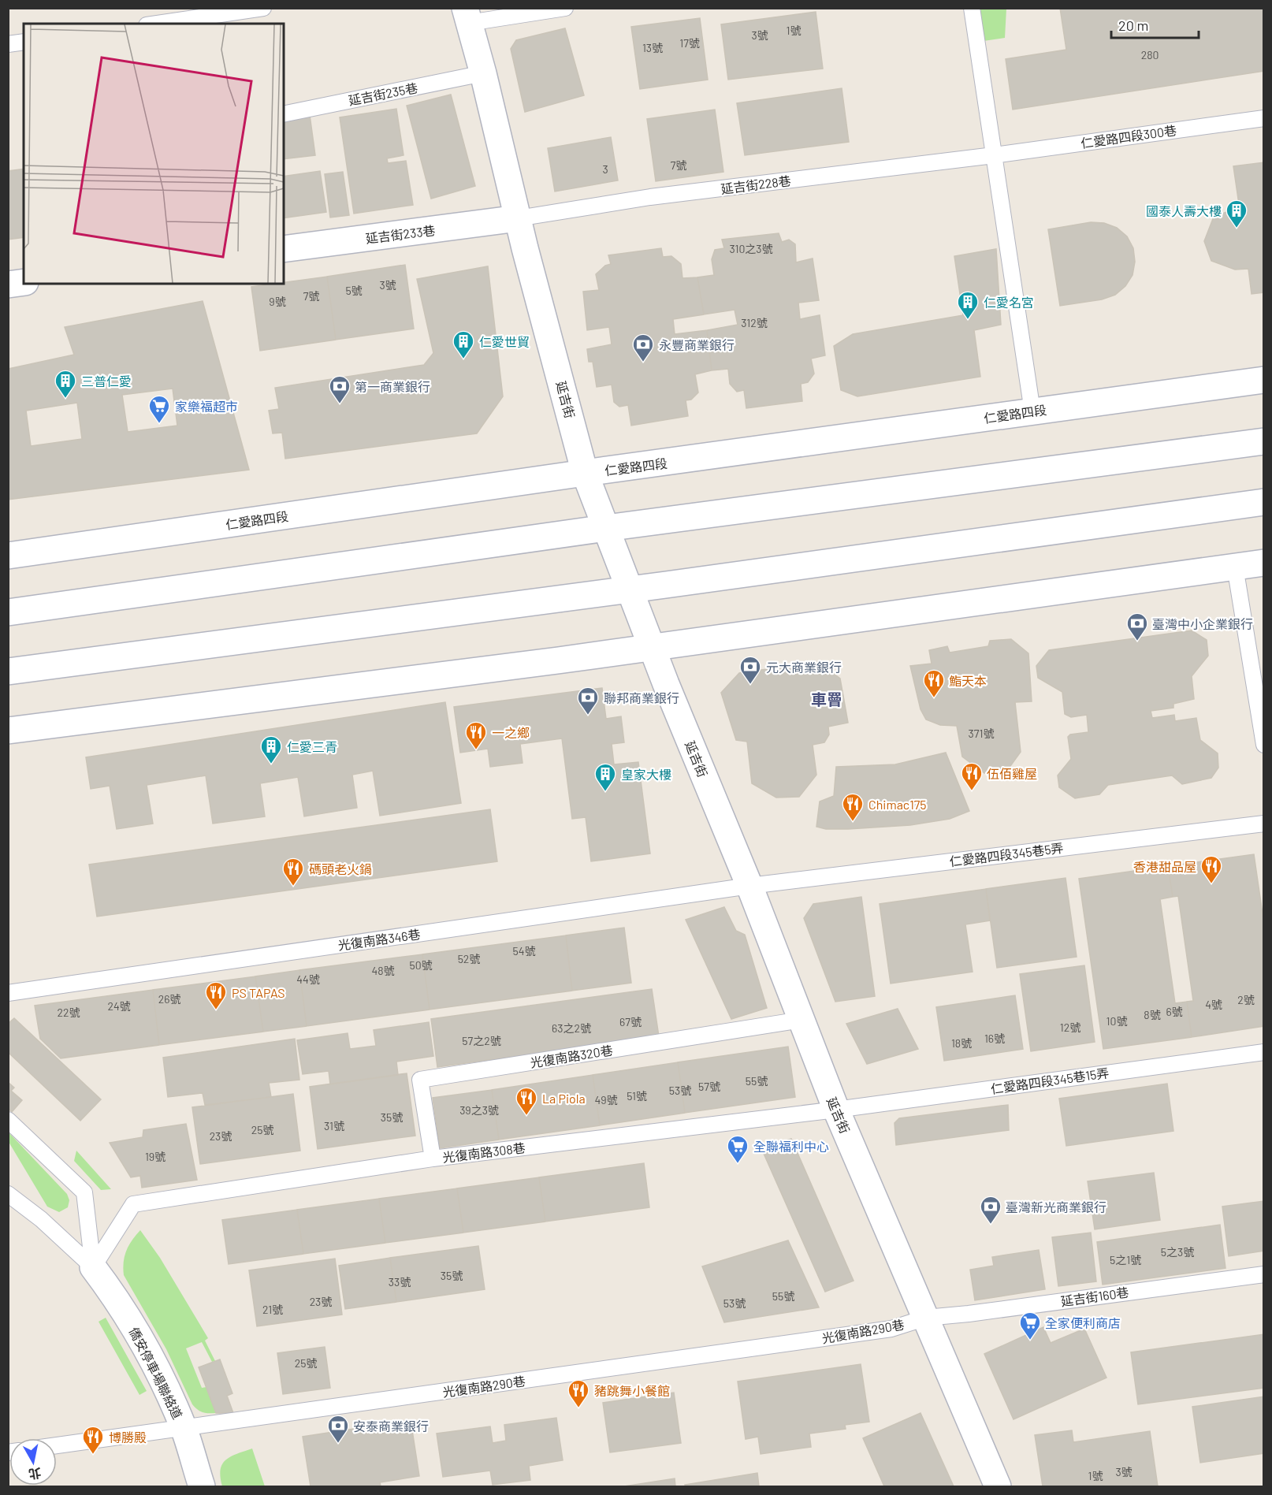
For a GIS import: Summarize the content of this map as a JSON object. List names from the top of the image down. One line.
{"streets":{"main road":["延吉街233巷","延吉街","仁愛路四段","僑安停車場聯絡道"],"lane":["延吉街235巷","仁愛路四段300巷","延吉街228巷","仁愛路四段345巷5弄","光復南路346巷","光復南路320巷","仁愛路四段345巷15弄","光復南路308巷","延吉街160巷","光復南路290巷"]},"crossings":[["延吉街235巷","延吉街"],["仁愛路四段300巷","延吉街228巷"],["延吉街228巷","延吉街233巷"],["延吉街228巷","延吉街"],["延吉街233巷","延吉街"],["延吉街","仁愛路四段"],["延吉街","仁愛路四段345巷5弄"],["延吉街","光復南路346巷"],["延吉街","光復南路320巷"],["延吉街","仁愛路四段345巷15弄"],["延吉街","光復南路308巷"],["延吉街","延吉街160巷"],["延吉街","光復南路290巷"],["仁愛路四段345巷5弄","光復南路346巷"],["光復南路320巷","光復南路308巷"],["仁愛路四段345巷15弄","光復南路308巷"],["光復南路308巷","僑安停車場聯絡道"],["延吉街160巷","光復南路290巷"],["光復南路290巷","僑安停車場聯絡道"]],"districts":["車罾"],"places":{"building":["國泰人壽大樓","仁愛名宮","仁愛世貿","三普仁愛","仁愛三青","皇家大樓"],"bank":["永豐商業銀行","第一商業銀行","臺灣中小企業銀行","元大商業銀行","聯邦商業銀行","臺灣新光商業銀行","安泰商業銀行"],"supermarket":["家樂福超市","全聯福利中心","全家便利商店"],"restaurant":["鮨天本","一之鄉","伍佰雞屋","Chimac175","香港甜品屋","碼頭老火鍋","PS TAPAS","La Piola","豬跳舞小餐館","博勝殿"]},"house_numbers":["1號","3號","17號","13號","280","7號","3","310之3號","3號","5號","7號","9號","312號","371號","54號","52號","50號","48號","44號","26號","2號","4號","24號","6號","22號","8號","10號","67號","12號","63之2號","16號","57之2號","18號","55號","57號","53號","51號","49號","39之3號","35號","31號","25號","23號","19號","5之3號","5之1號","35號","33號","55號","23號","53號","21號","25號","3號","1號"],"scale_bar":"20 m","north":"bottom"}
